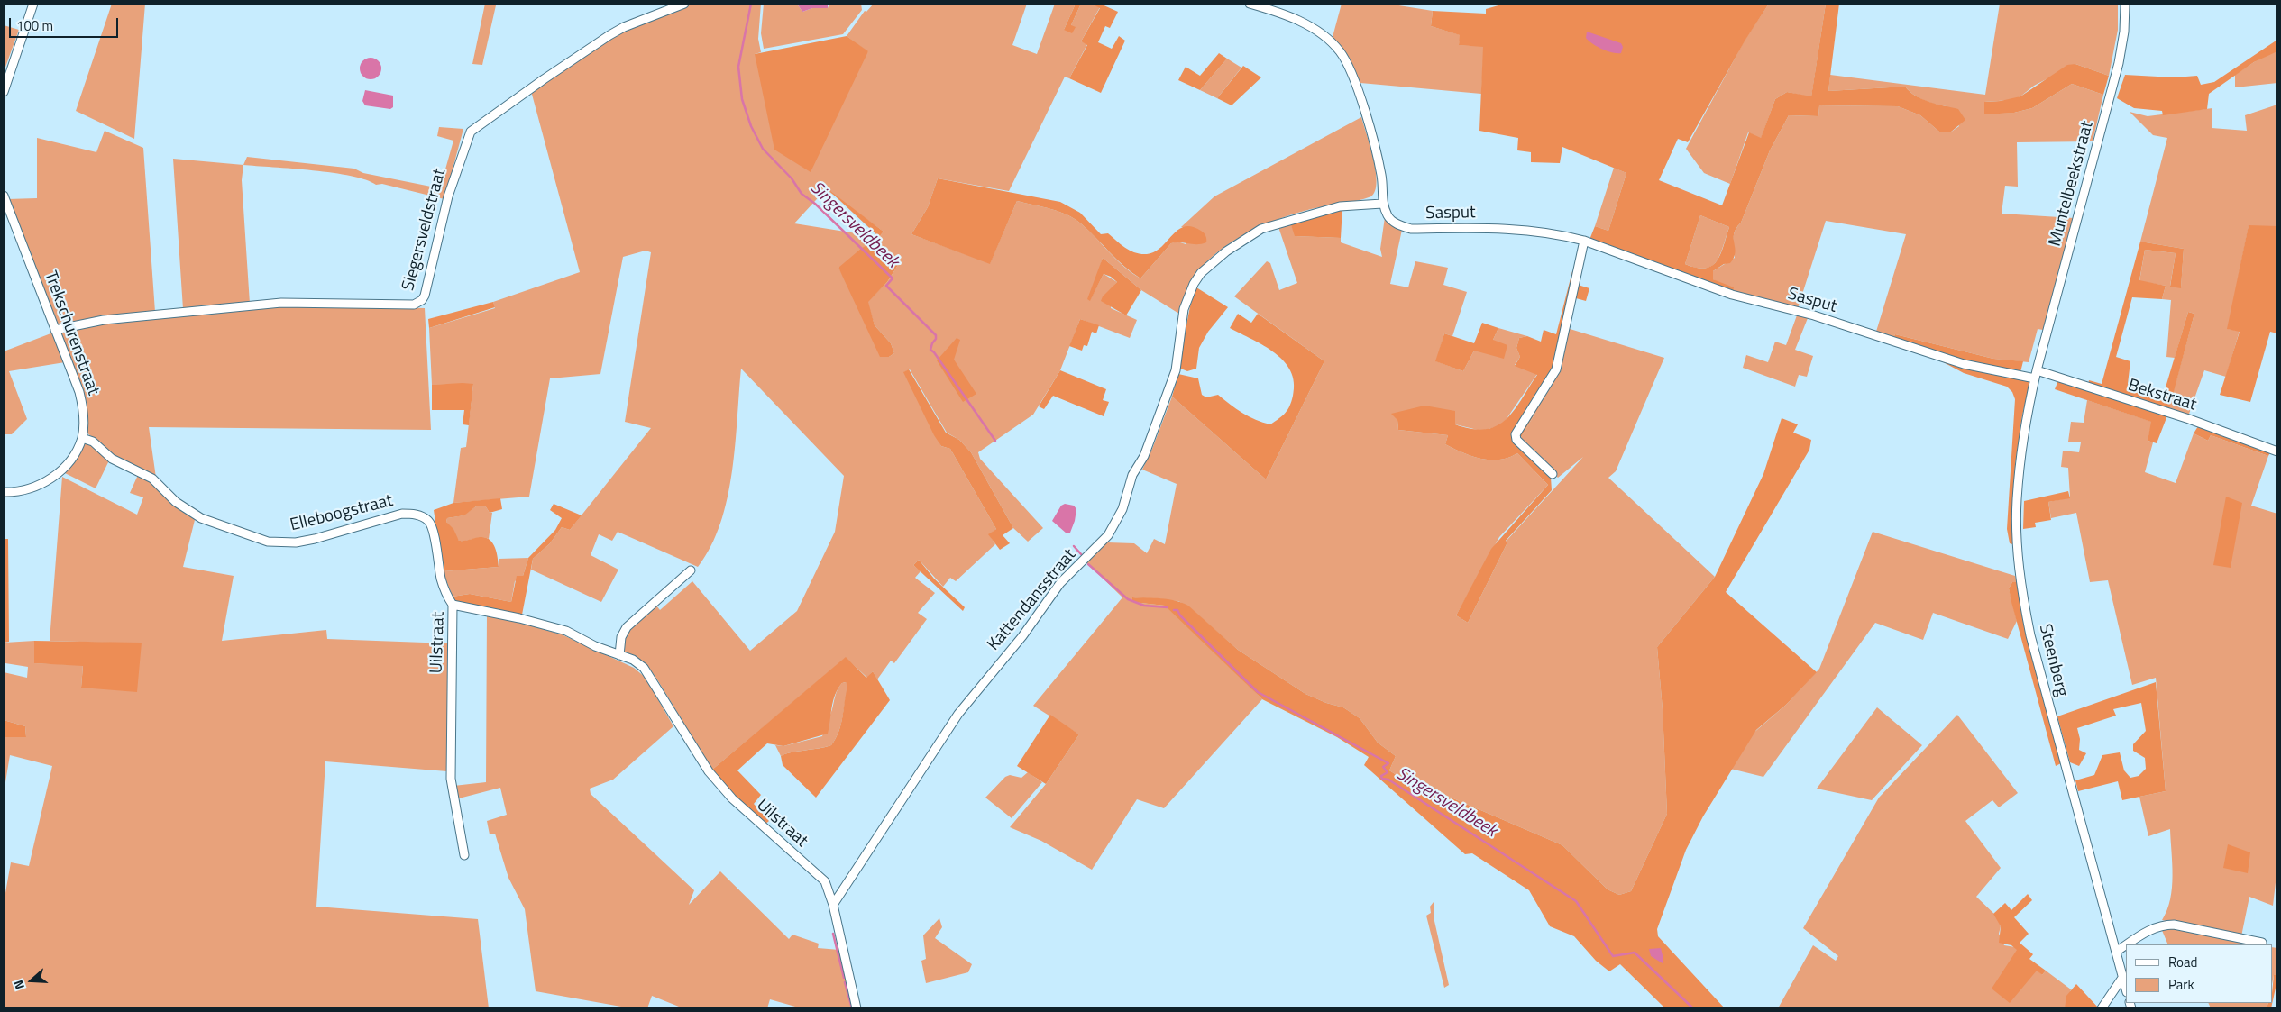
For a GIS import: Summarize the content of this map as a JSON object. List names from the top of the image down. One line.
{"streets":{"street":["Muntelbeekstraat","Sasput","Siegersveldstraat","Trekschurenstraat","Bekstraat","Elleboogstraat","Kattendansstraat","Uilstraat","Steenberg"]},"crossings":[["Muntelbeekstraat","Sasput"],["Muntelbeekstraat","Bekstraat"],["Muntelbeekstraat","Steenberg"],["Sasput","Bekstraat"],["Sasput","Kattendansstraat"],["Sasput","Steenberg"],["Siegersveldstraat","Trekschurenstraat"],["Trekschurenstraat","Elleboogstraat"],["Bekstraat","Steenberg"],["Elleboogstraat","Uilstraat"],["Kattendansstraat","Uilstraat"]],"water":["Singersveldbeek"],"legend":["Road","Park"],"scale_bar":"100 m","north":"left"}
